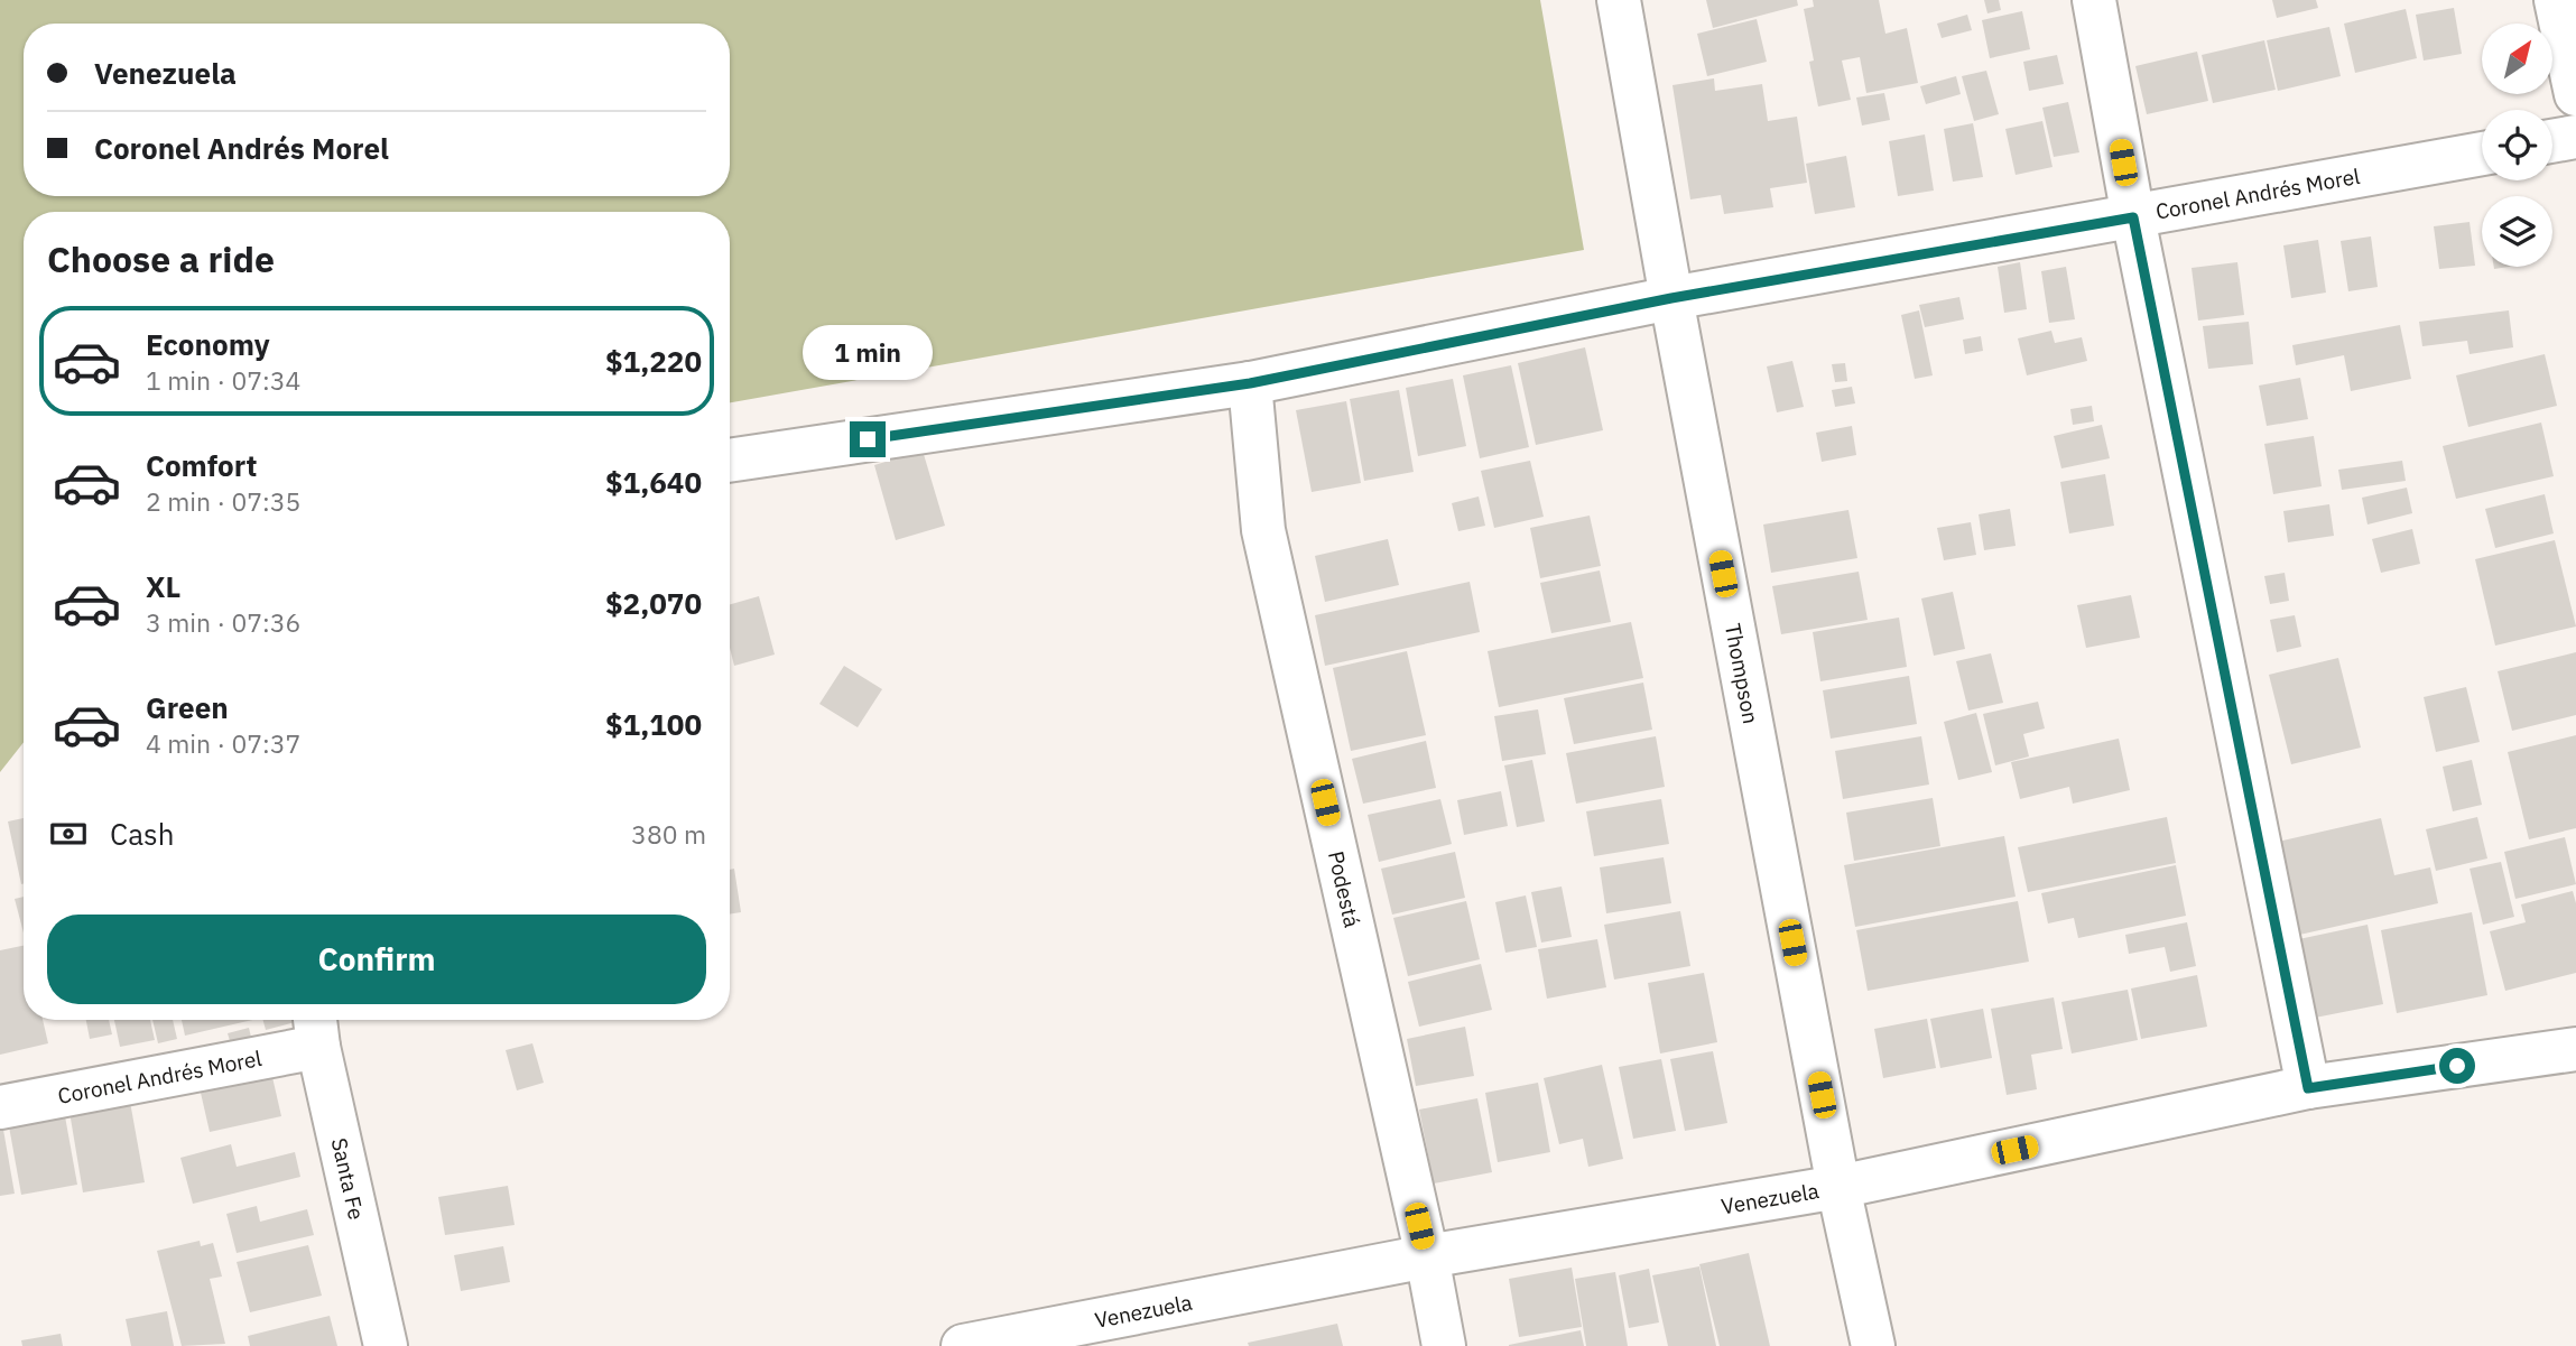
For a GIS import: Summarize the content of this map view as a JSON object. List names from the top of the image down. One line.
{"streets":{"street":["Coronel Andrés Morel","Thompson","Podestá","Santa Fe","Venezuela"]},"crossings":[["Coronel Andrés Morel","Thompson"],["Coronel Andrés Morel","Podestá"],["Coronel Andrés Morel","Santa Fe"],["Thompson","Venezuela"],["Podestá","Venezuela"]],"north":"top right","page":{"banner":["Venezuela","Coronel Andrés Morel"],"heading":"Choose a ride","list":[{"name":"Economy","note":"1 min · 07:34","value":"$1,220"},{"name":"Comfort","note":"2 min · 07:35","value":"$1,640"},{"name":"XL","note":"3 min · 07:36","value":"$2,070"},{"name":"Green","note":"4 min · 07:37","value":"$1,100"}],"bubble":"1 min","pay":["Cash","380 m"],"buttons":"Confirm"}}
